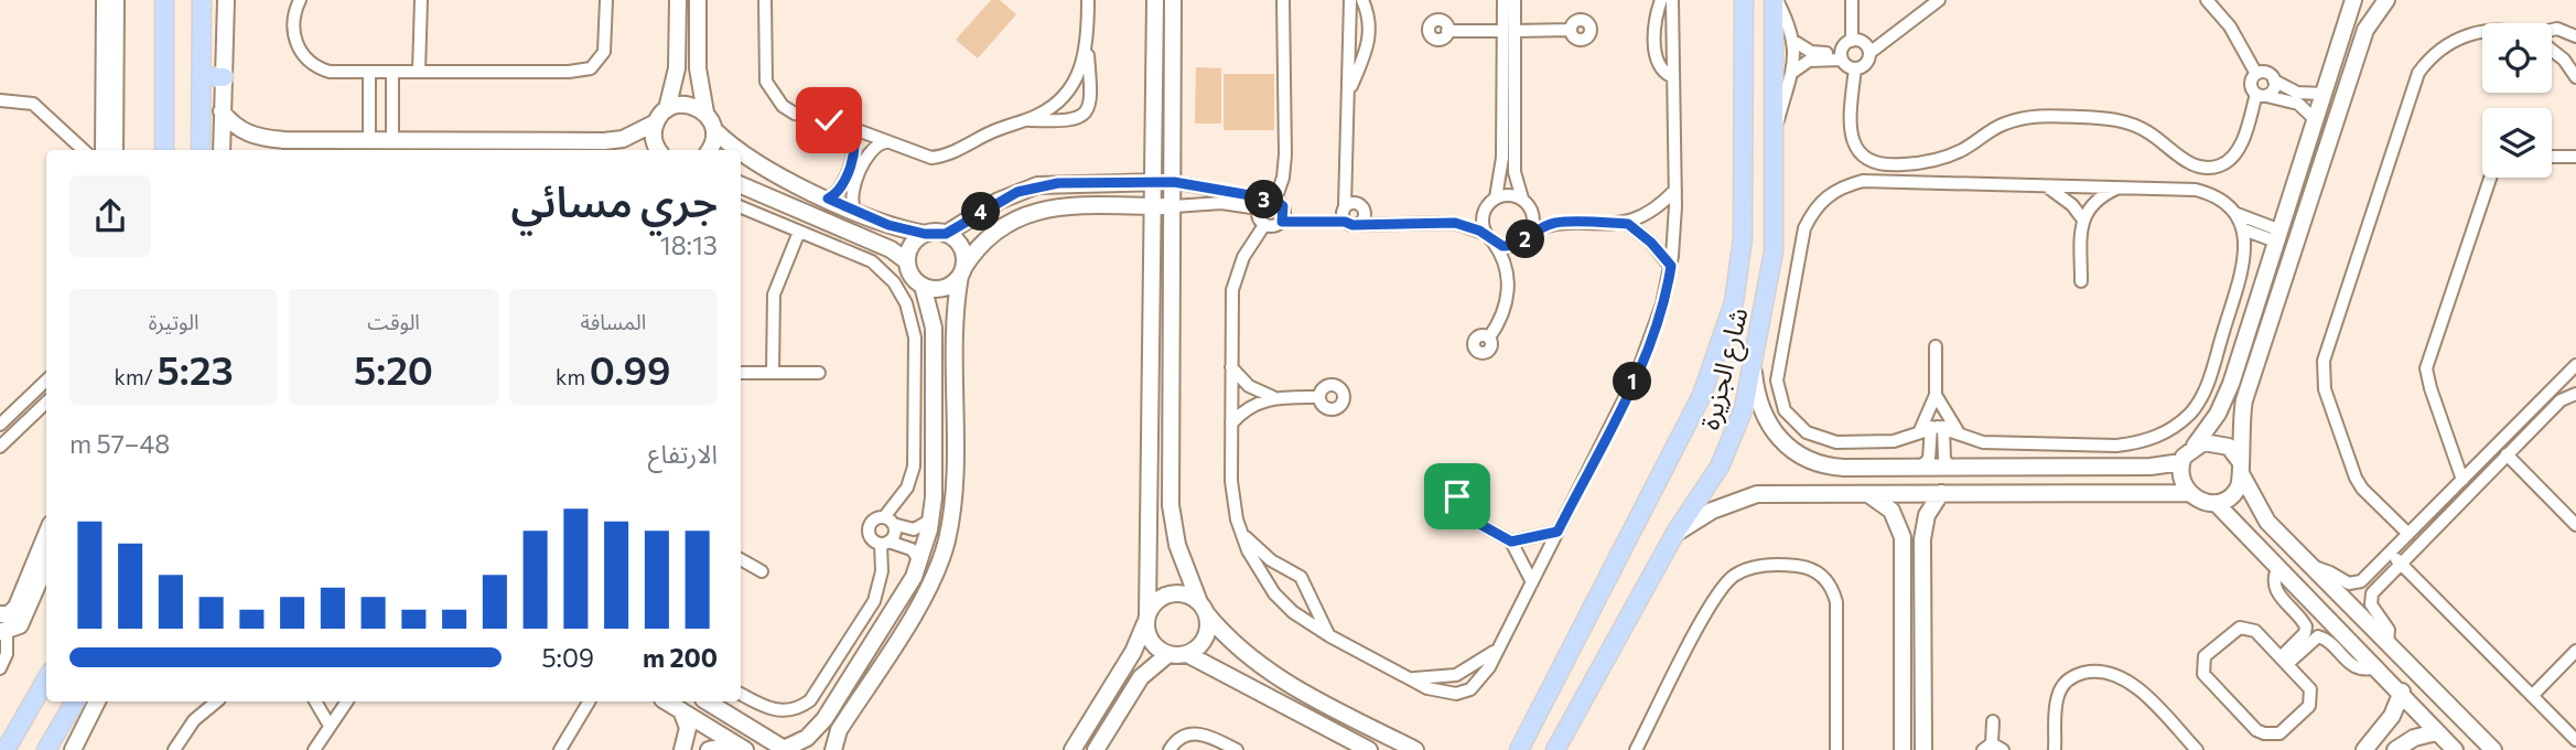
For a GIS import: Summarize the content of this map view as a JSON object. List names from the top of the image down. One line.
{"streets":{"main road":["شارع الجزيرة"]},"page":{"heading":["جري مسائي","18:13"],"pins":["3","4","2","1"],"stats":[["المسافة","0.99 km"],["الوقت","5:20"],["الوتيرة","5:23 /km"]],"chart":["الارتفاع","48–57 m"],"list":[{"name":"200 m","note":"5:09"}]}}
